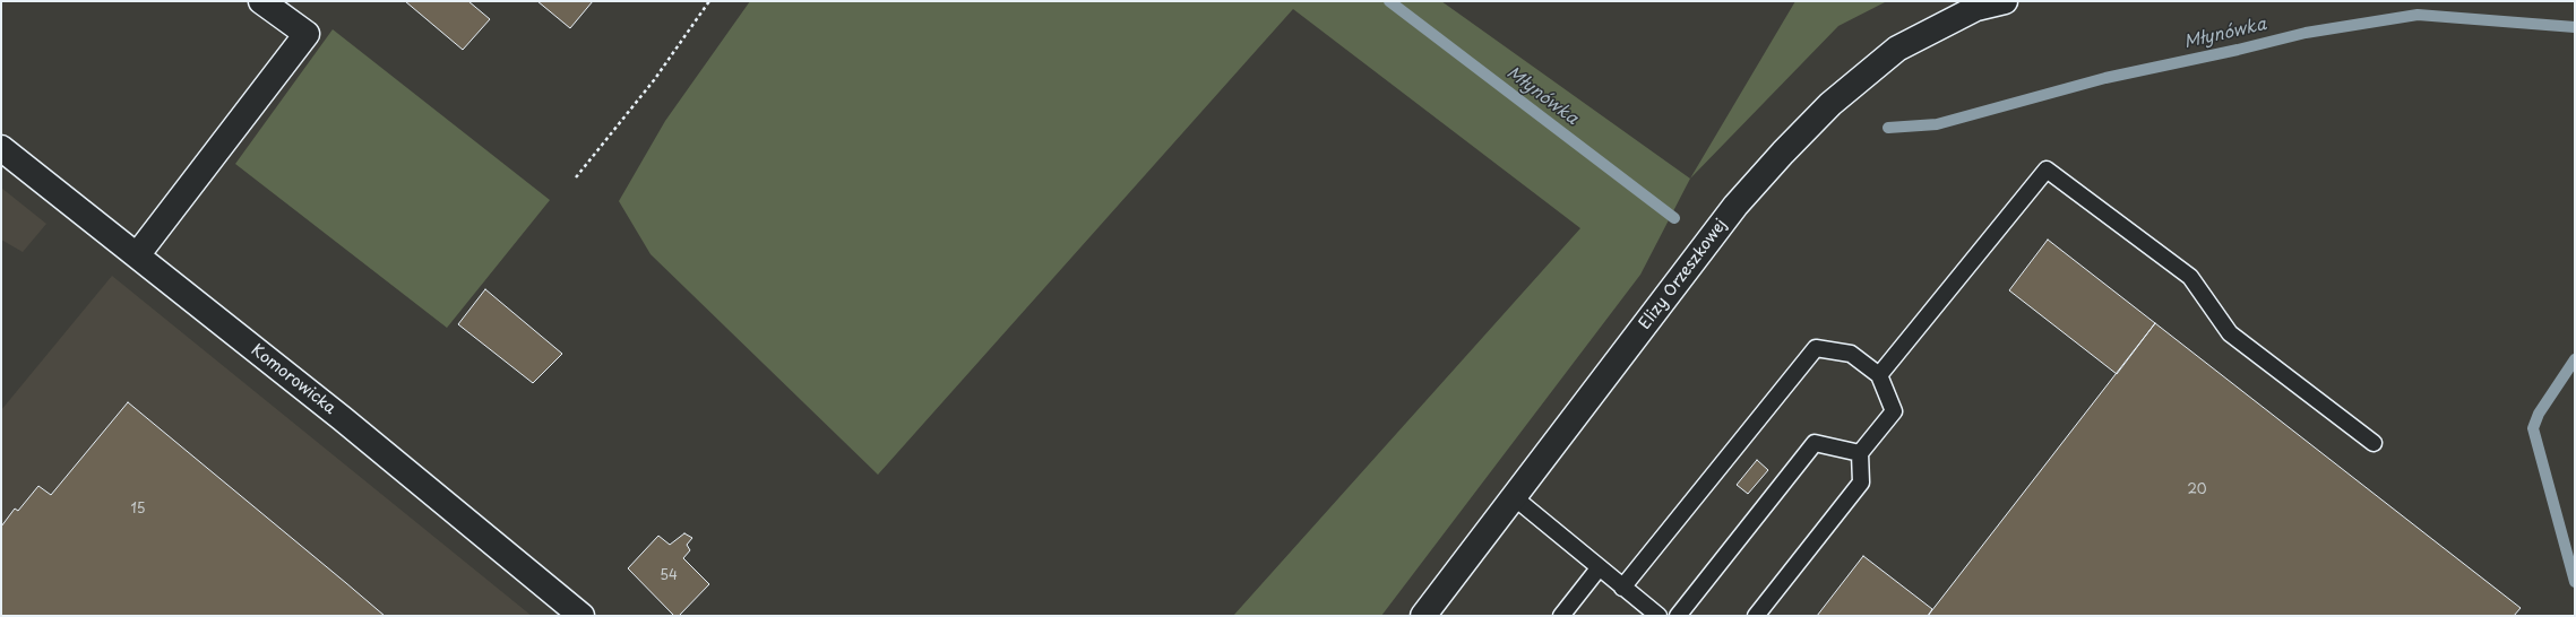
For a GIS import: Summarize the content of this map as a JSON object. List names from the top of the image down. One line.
{"streets":{"street":["Elizy Orzeszkowej","Komorowicka"]},"water":["Młynówka"],"house_numbers":["20","15","54"]}
